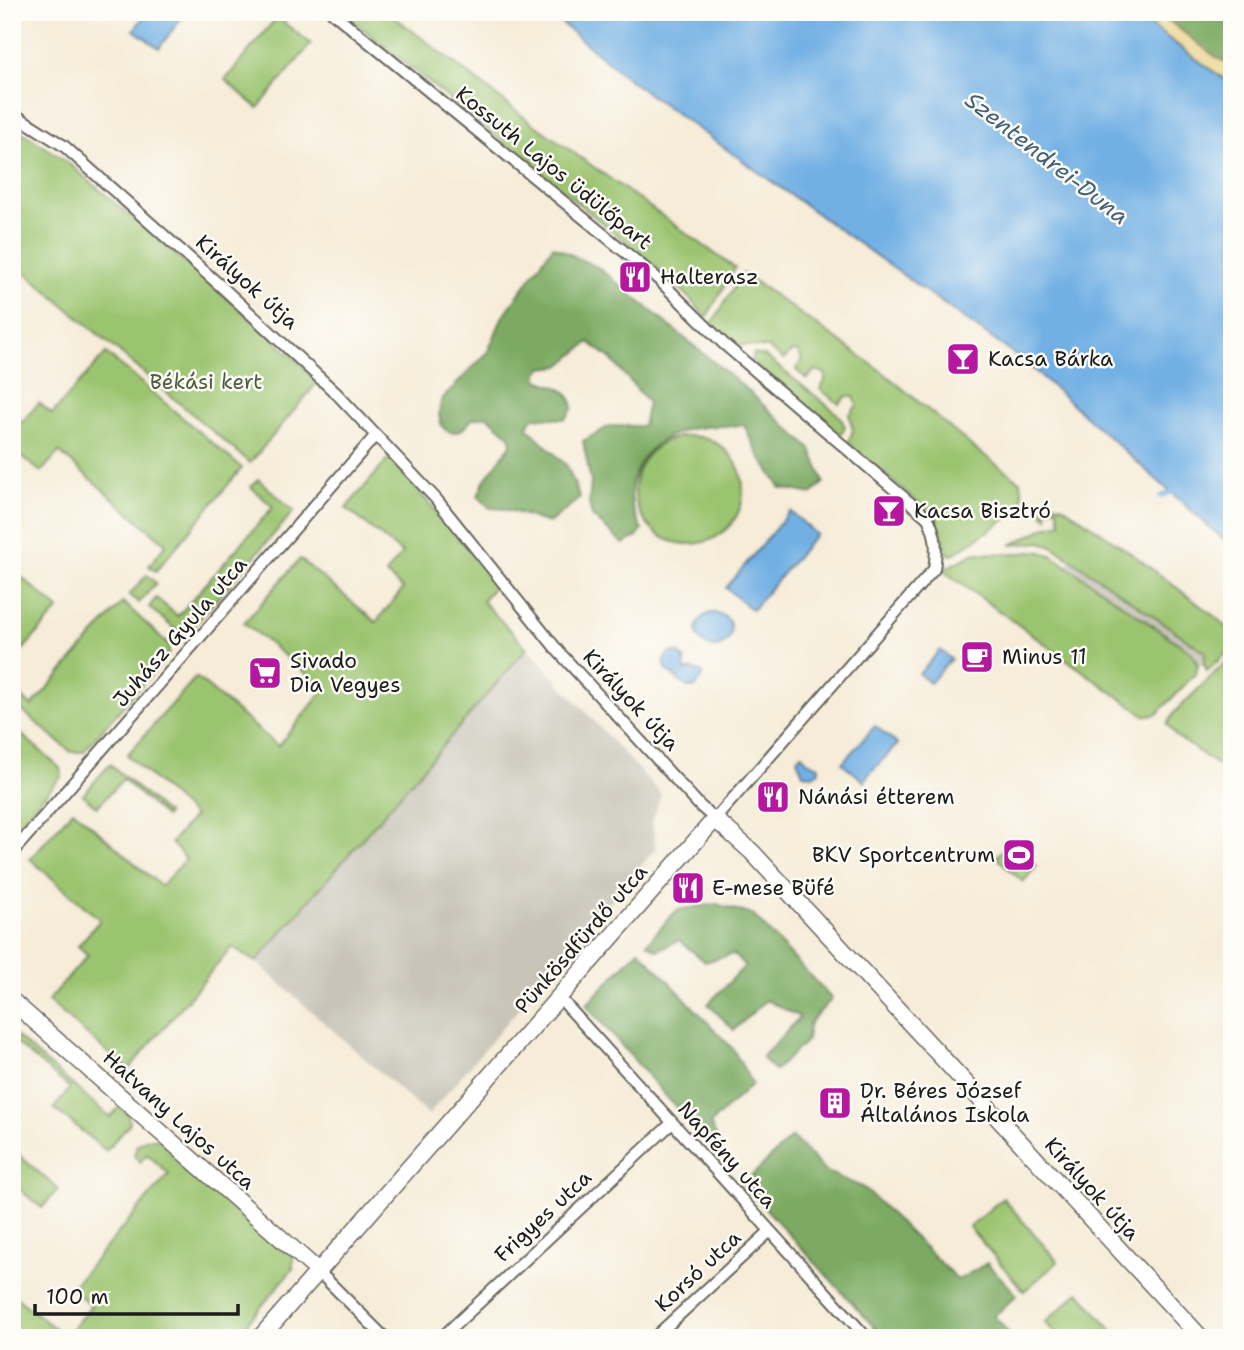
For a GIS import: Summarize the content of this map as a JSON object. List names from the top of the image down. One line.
{"streets":{"street":["Kossuth Lajos üdülőpart","Királyok útja","Juhász Gyula utca","Pünkösdfürdő utca","Hatvany Lajos utca","Napfény utca","Frigyes utca","Korsó utca"]},"crossings":[["Kossuth Lajos üdülőpart","Pünkösdfürdő utca"],["Királyok útja","Juhász Gyula utca"],["Királyok útja","Pünkösdfürdő utca"],["Pünkösdfürdő utca","Hatvany Lajos utca"],["Pünkösdfürdő utca","Napfény utca"],["Napfény utca","Frigyes utca"],["Napfény utca","Korsó utca"]],"water":["Szentendrei-Duna"],"parks":["Békási kert"],"places":{"restaurant":["Halterasz","Nánási étterem","E-mese Büfé"],"bar":["Kacsa Bárka","Kacsa Bisztró"],"cafe":["Minus 11"],"supermarket":["Sivado Dia Vegyes"],"sports":["BKV Sportcentrum"],"building":["Dr. Béres József Általános Iskola"]},"scale_bar":"100 m"}
